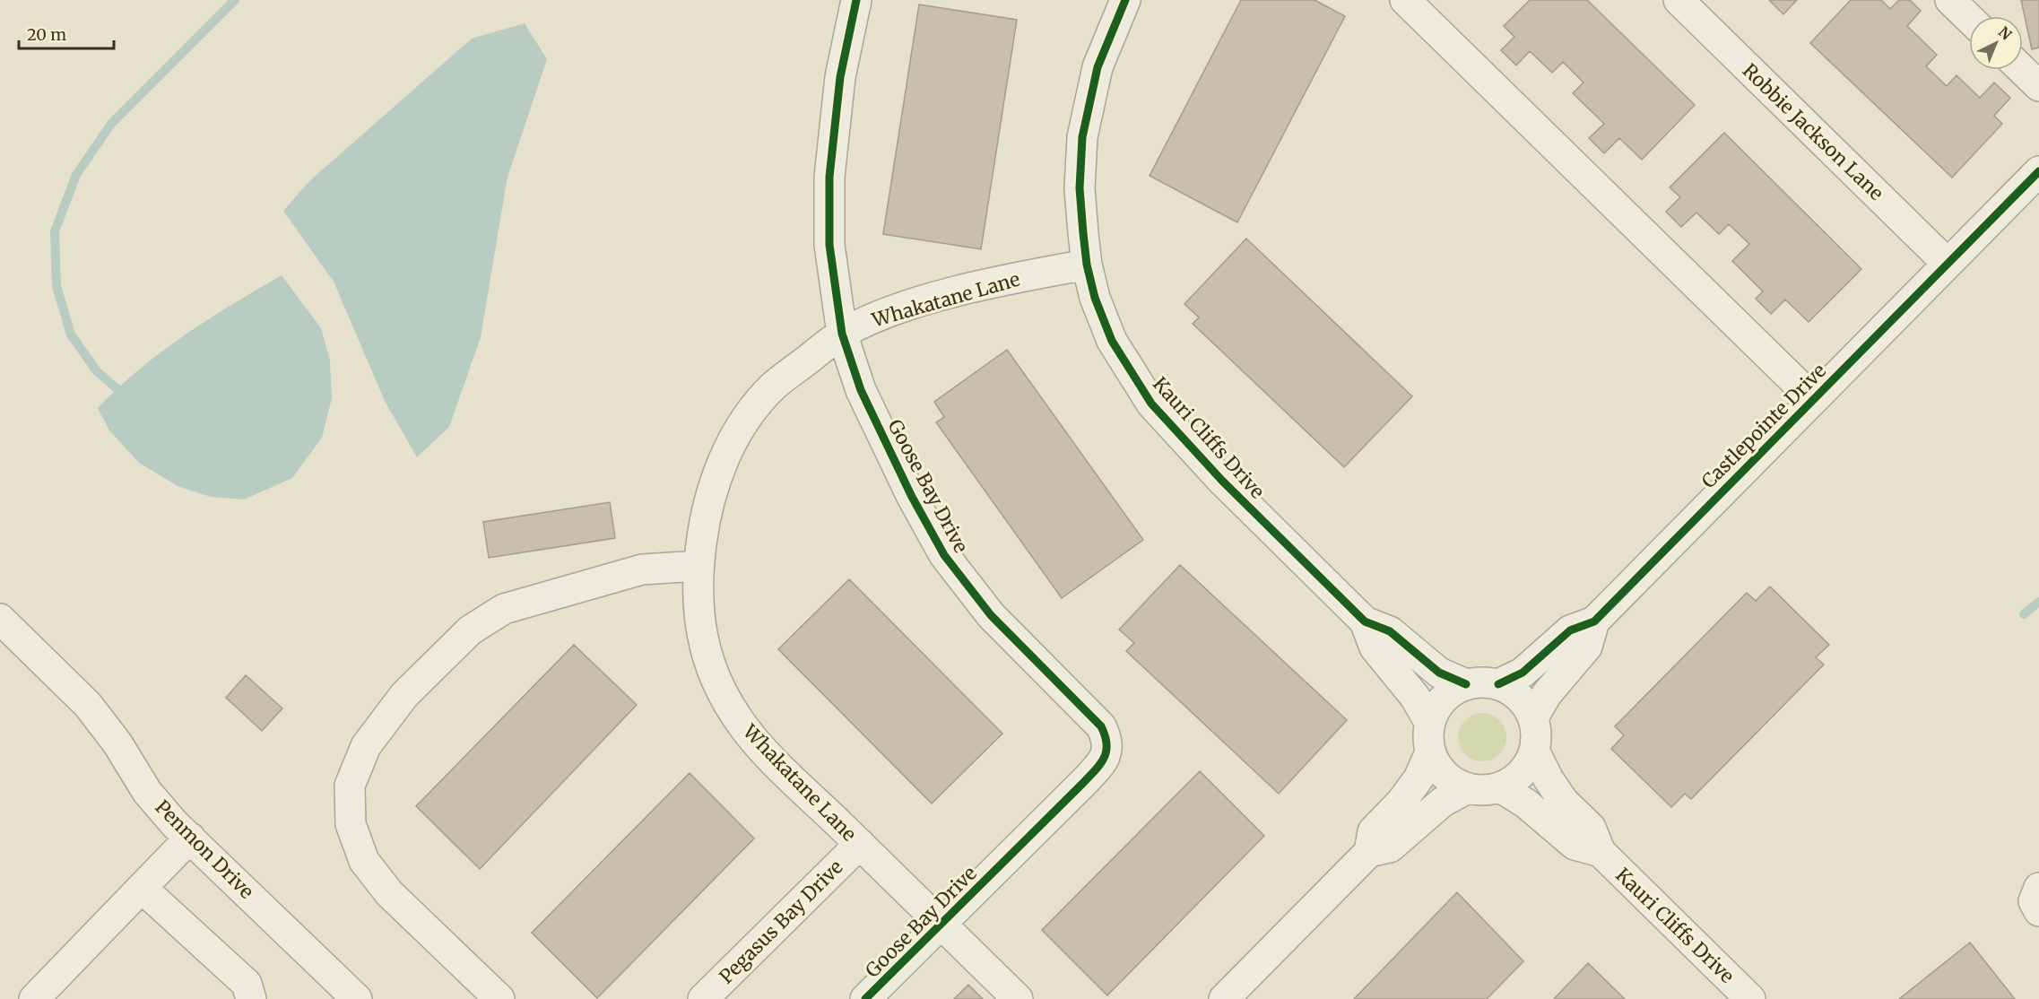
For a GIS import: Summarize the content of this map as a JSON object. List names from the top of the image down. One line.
{"streets":{"street":["Robbie Jackson Lane","Whakatane Lane","Castlepointe Drive","Kauri Cliffs Drive","Goose Bay Drive","Penmon Drive","Pegasus Bay Drive"]},"crossings":[["Robbie Jackson Lane","Castlepointe Drive"],["Whakatane Lane","Kauri Cliffs Drive"],["Whakatane Lane","Goose Bay Drive"],["Whakatane Lane","Pegasus Bay Drive"],["Castlepointe Drive","Kauri Cliffs Drive"]],"scale_bar":"20 m","north":"top right"}
